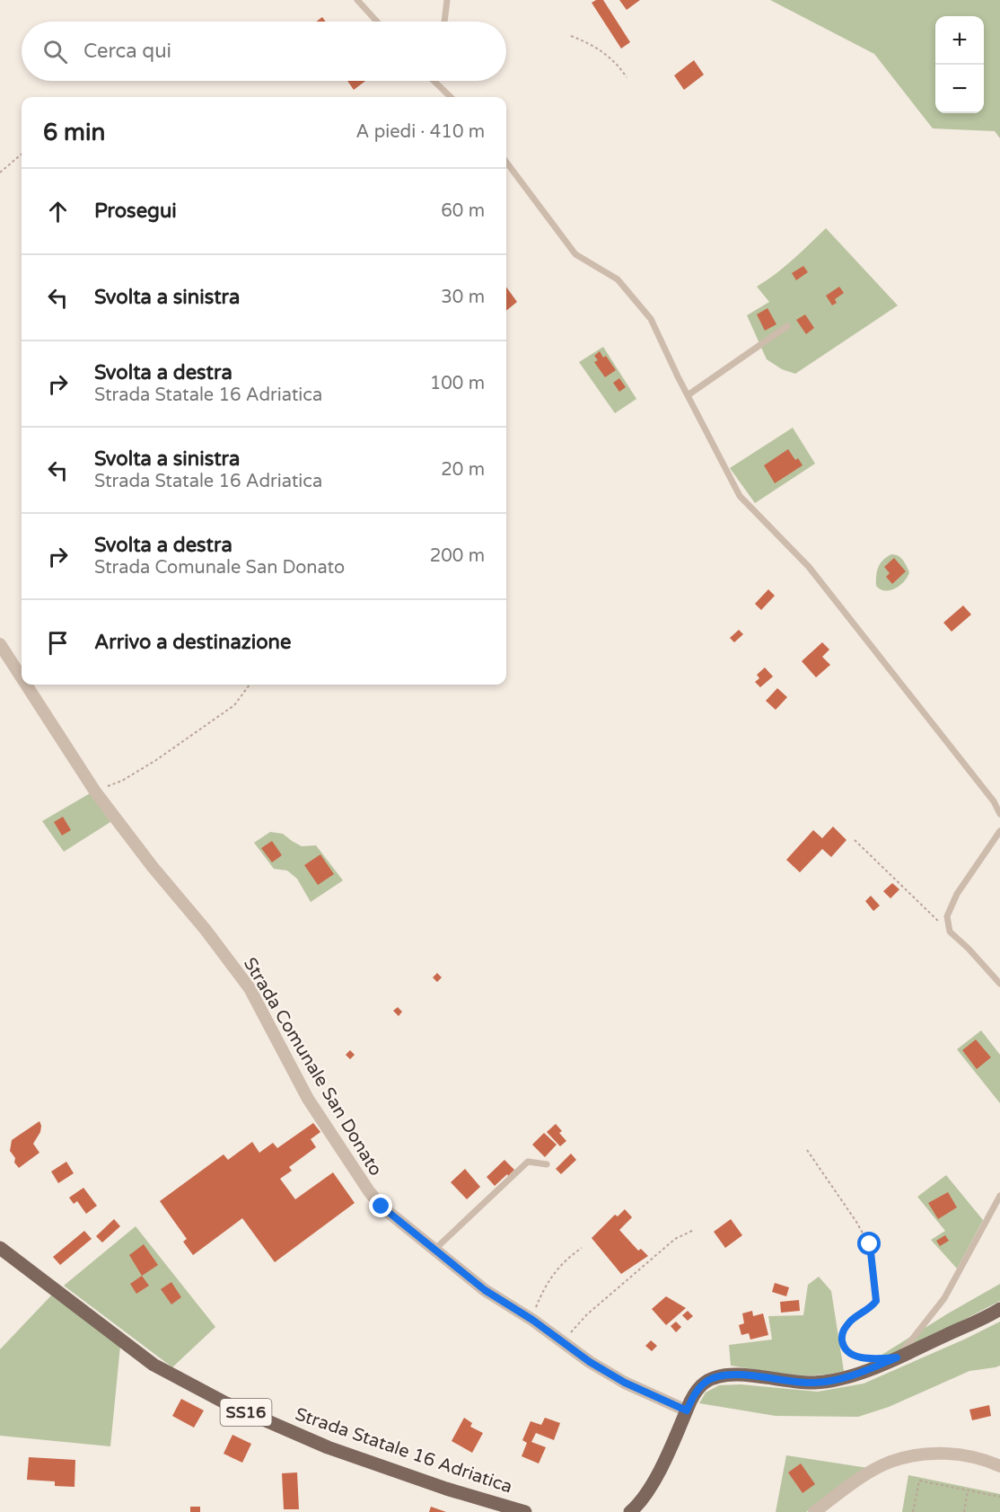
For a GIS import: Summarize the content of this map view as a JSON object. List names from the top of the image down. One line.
{"streets":{"main road":["SS16","Strada Statale 16 Adriatica"],"street":["Strada Comunale San Donato"]},"page":{"map_buttons":["+","−"],"search":"Cerca qui","heading":["6 min","A piedi · 410 m"],"list":[["Prosegui","60 m"],["Svolta a sinistra","30 m"],["Svolta a destra","Strada Statale 16 Adriatica","100 m"],["Svolta a sinistra","Strada Statale 16 Adriatica","20 m"],["Svolta a destra","Strada Comunale San Donato","200 m"],"Arrivo a destinazione"]}}
